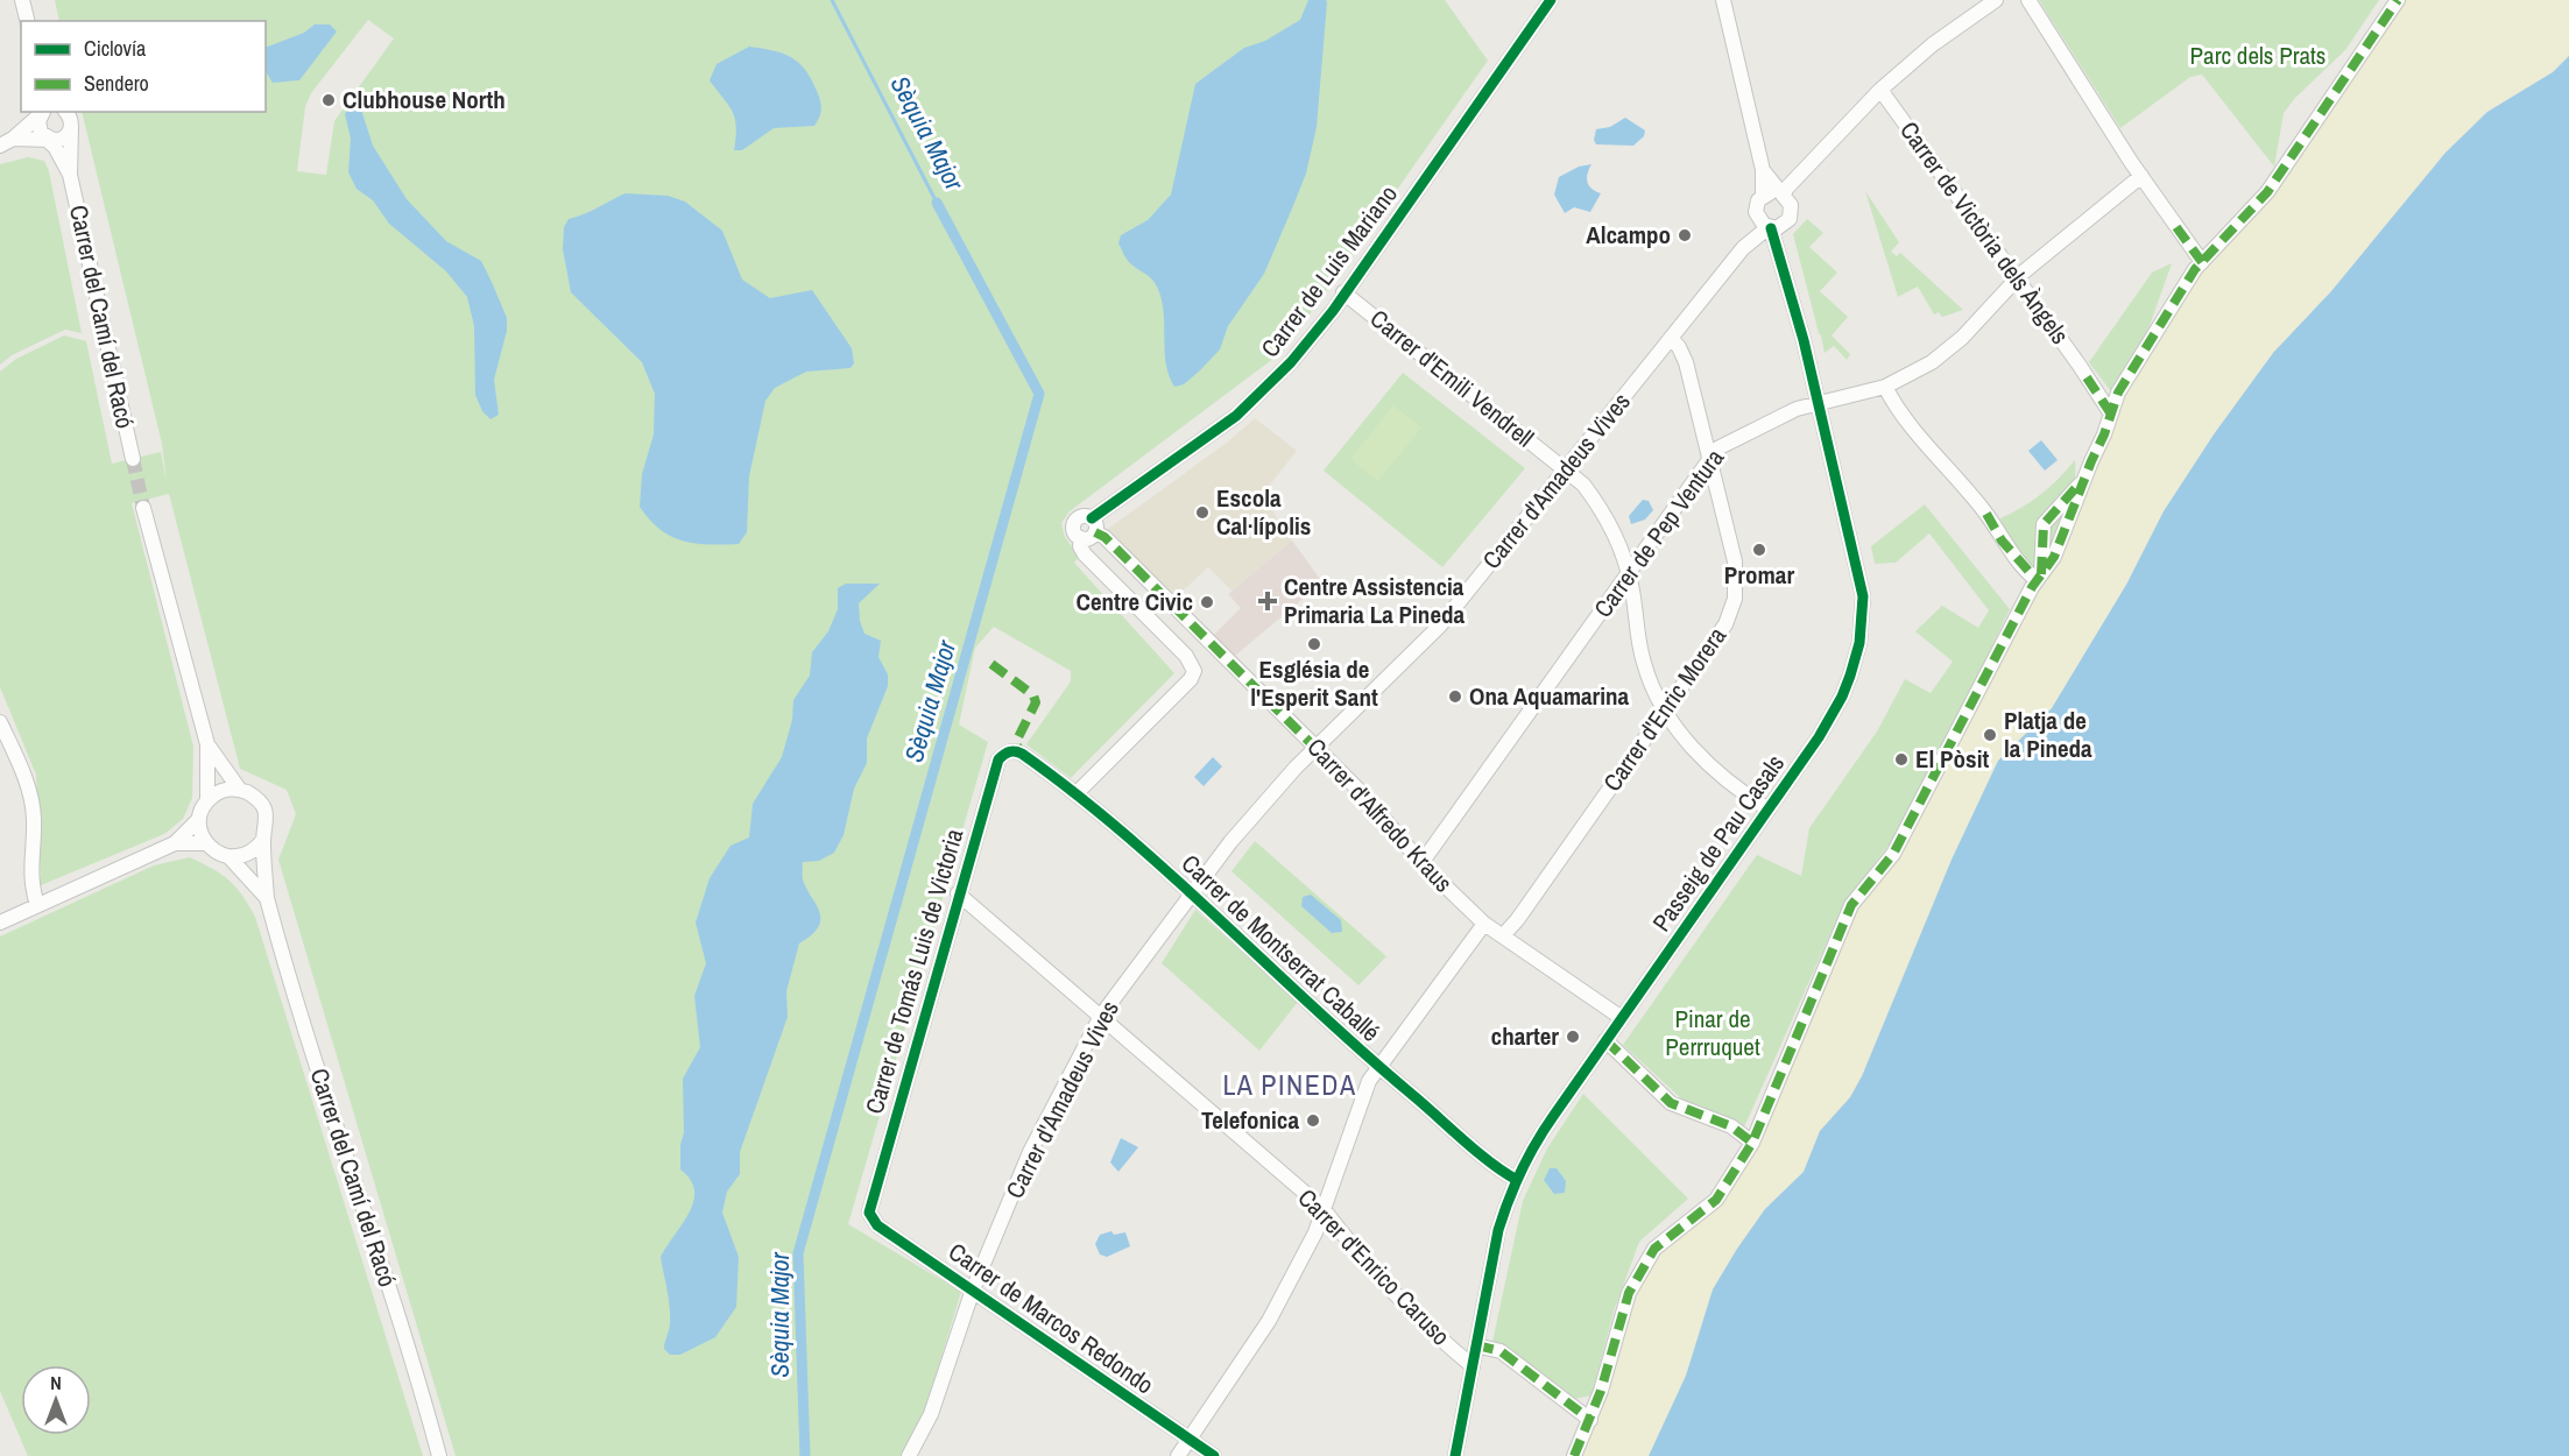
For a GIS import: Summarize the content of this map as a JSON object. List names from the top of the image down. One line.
{"streets":{"street":["Carrer de Victòria dels Àngels","Carrer de Luis Mariano","Carrer del Camí del Racó","Carrer d'Emili Vendrell","Carrer d'Amadeus Vives","Carrer de Pep Ventura","Carrer d'Enric Morera","Carrer d'Alfredo Kraus","Passeig de Pau Casals","Carrer de Montserrat Caballé","Carrer de Tomás Luis de Victoria","Carrer d'Enrico Caruso","Carrer de Marcos Redondo"]},"crossings":[["Carrer de Victòria dels Àngels","Carrer de Pep Ventura"],["Carrer de Luis Mariano","Carrer d'Emili Vendrell"],["Carrer de Luis Mariano","Carrer d'Alfredo Kraus"],["Carrer d'Emili Vendrell","Carrer d'Amadeus Vives"],["Carrer d'Emili Vendrell","Carrer de Pep Ventura"],["Carrer d'Emili Vendrell","Carrer d'Enric Morera"],["Carrer d'Emili Vendrell","Passeig de Pau Casals"],["Carrer d'Amadeus Vives","Carrer d'Enric Morera"],["Carrer d'Amadeus Vives","Carrer d'Alfredo Kraus"],["Carrer d'Amadeus Vives","Passeig de Pau Casals"],["Carrer d'Amadeus Vives","Carrer de Montserrat Caballé"],["Carrer d'Amadeus Vives","Carrer d'Enrico Caruso"],["Carrer d'Amadeus Vives","Carrer de Marcos Redondo"],["Carrer de Pep Ventura","Carrer d'Enric Morera"],["Carrer de Pep Ventura","Carrer d'Alfredo Kraus"],["Carrer de Pep Ventura","Passeig de Pau Casals"],["Carrer d'Enric Morera","Carrer d'Alfredo Kraus"],["Carrer d'Alfredo Kraus","Passeig de Pau Casals"],["Passeig de Pau Casals","Carrer de Montserrat Caballé"],["Passeig de Pau Casals","Carrer d'Enrico Caruso"],["Carrer de Montserrat Caballé","Carrer de Tomás Luis de Victoria"],["Carrer de Tomás Luis de Victoria","Carrer d'Enrico Caruso"],["Carrer de Tomás Luis de Victoria","Carrer de Marcos Redondo"]],"districts":["LA PINEDA"],"water":["Sèquia Major"],"parks":["Parc dels Prats","Pinar de Perrruquet"],"places":{"other":["Clubhouse North","Alcampo","Escola Cal·lípolis","Promar","Centre Civic","Església de l'Esperit Sant","Ona Aquamarina","Platja de la Pineda","El Pòsit","charter","Telefonica"],"health":["Centre Assistencia Primaria La Pineda"]},"legend":["Ciclovía","Sendero"],"north":"top"}
